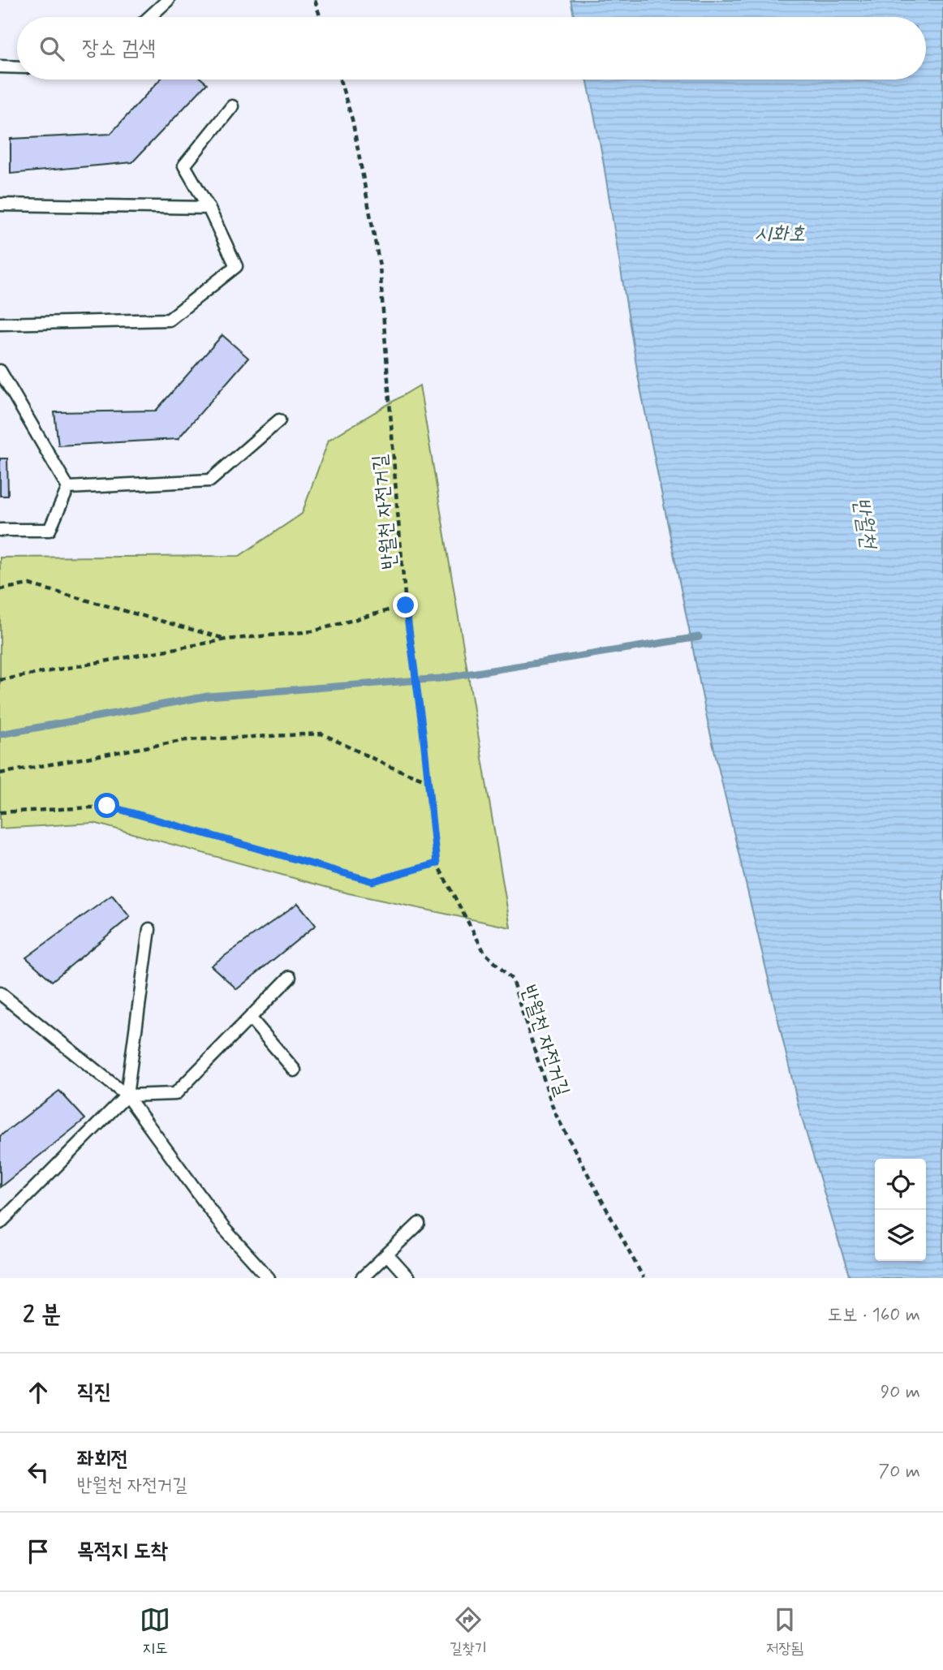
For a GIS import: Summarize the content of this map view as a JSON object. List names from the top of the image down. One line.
{"streets":{"path":["반월천 자전거길"]},"water":["시화호","반월천"],"page":{"search":"장소 검색","heading":["2 분","도보 · 160 m"],"list":[["직진","90 m"],["좌회전","반월천 자전거길","70 m"],"목적지 도착"],"nav":["지도","길찾기","저장됨"]}}
